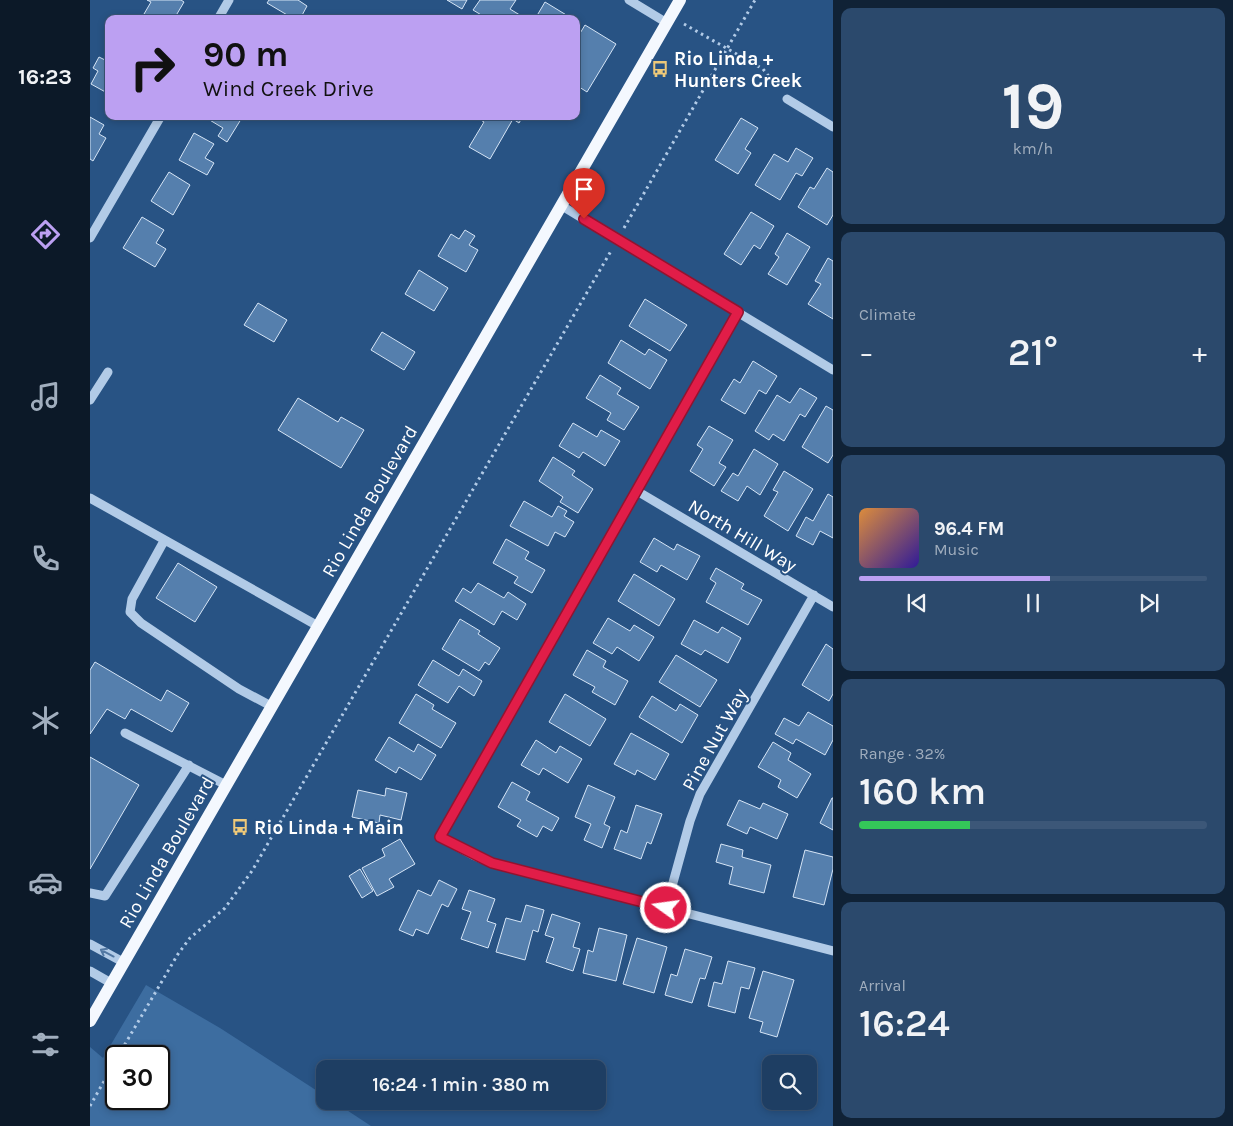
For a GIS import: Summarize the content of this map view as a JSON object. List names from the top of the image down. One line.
{"streets":{"main road":["Rio Linda Boulevard"],"street":["North Hill Way","Pine Nut Way"]},"crossings":[["North Hill Way","Pine Nut Way"]],"places":{"bus stop":["Rio Linda + Hunters Creek","Rio Linda + Main"]},"page":{"tabs":"16:23","tile":[["19","km/h"],"Climate",["Range · 32%","160 km"],["Arrival","16:24"]],"turn":["90 m","Wind Creek Drive"],"heat":["−","21°","+"],"song":["96.4 FM","Music"],"limit":"30","trip":"16:24 · 1 min · 380 m"}}
